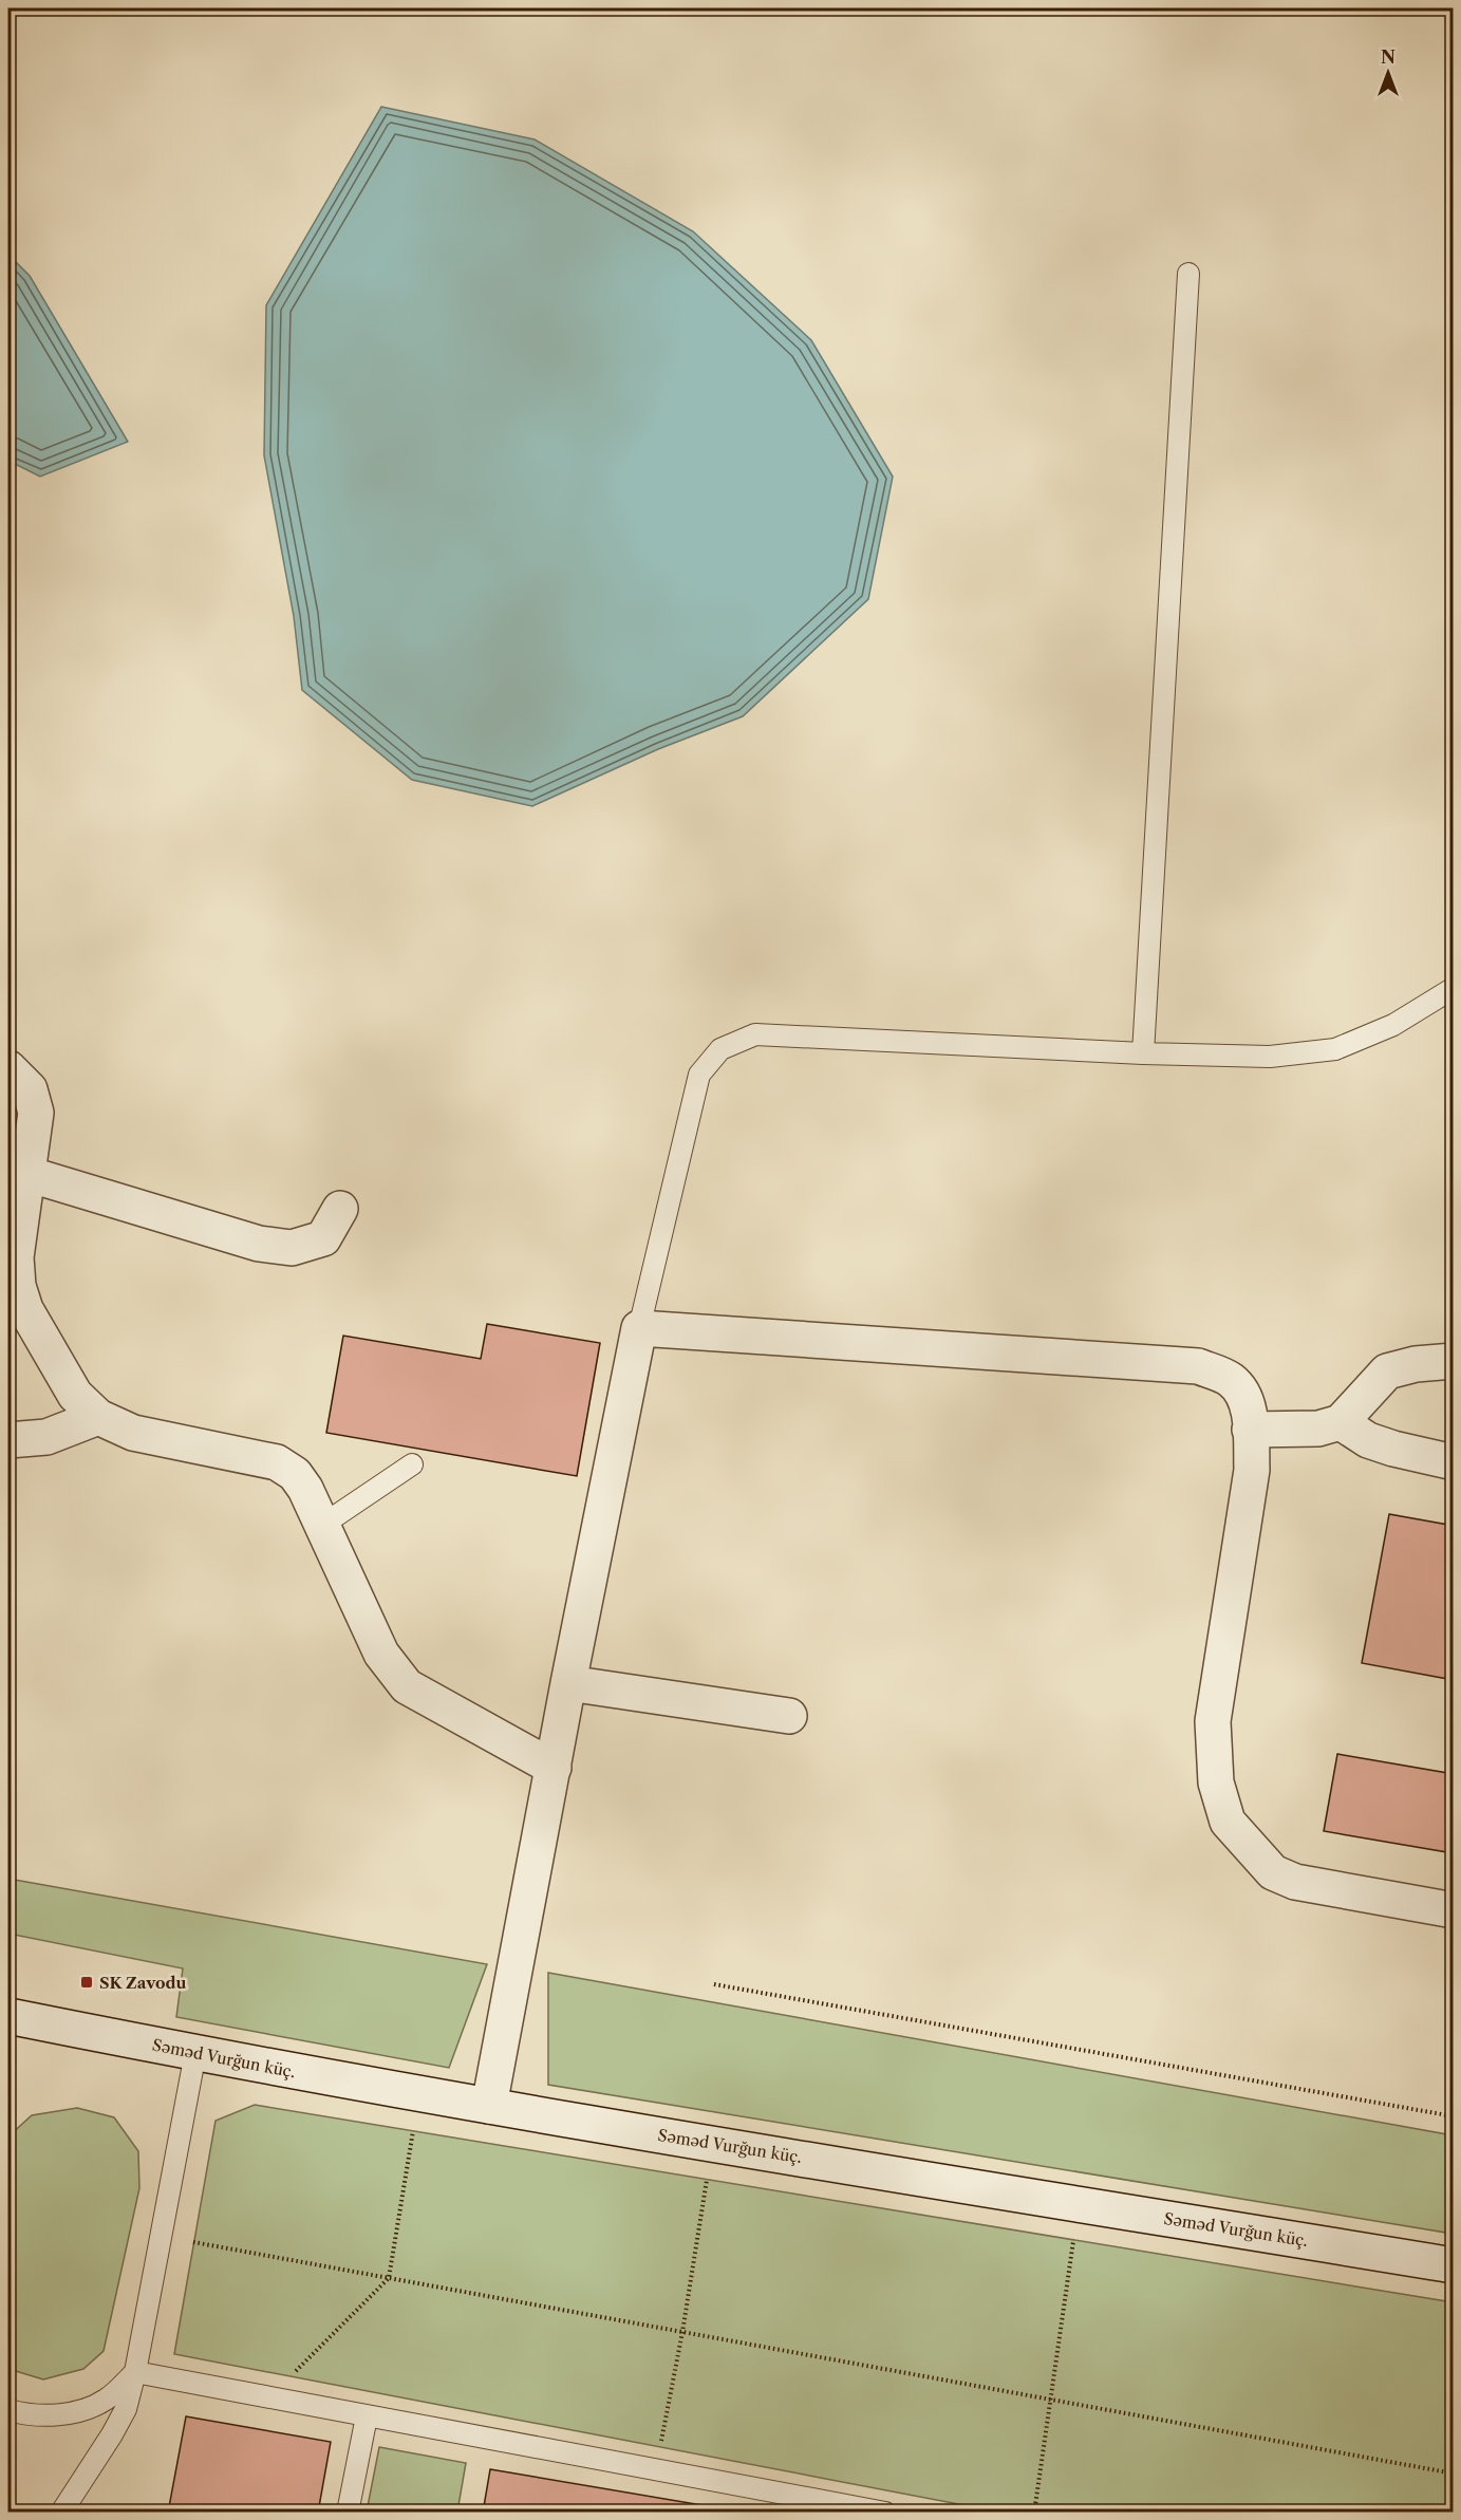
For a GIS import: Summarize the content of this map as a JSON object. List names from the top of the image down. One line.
{"streets":{"street":["Səməd Vurğun küç."]},"places":{"transit":["SK Zavodu"]},"north":"top"}
